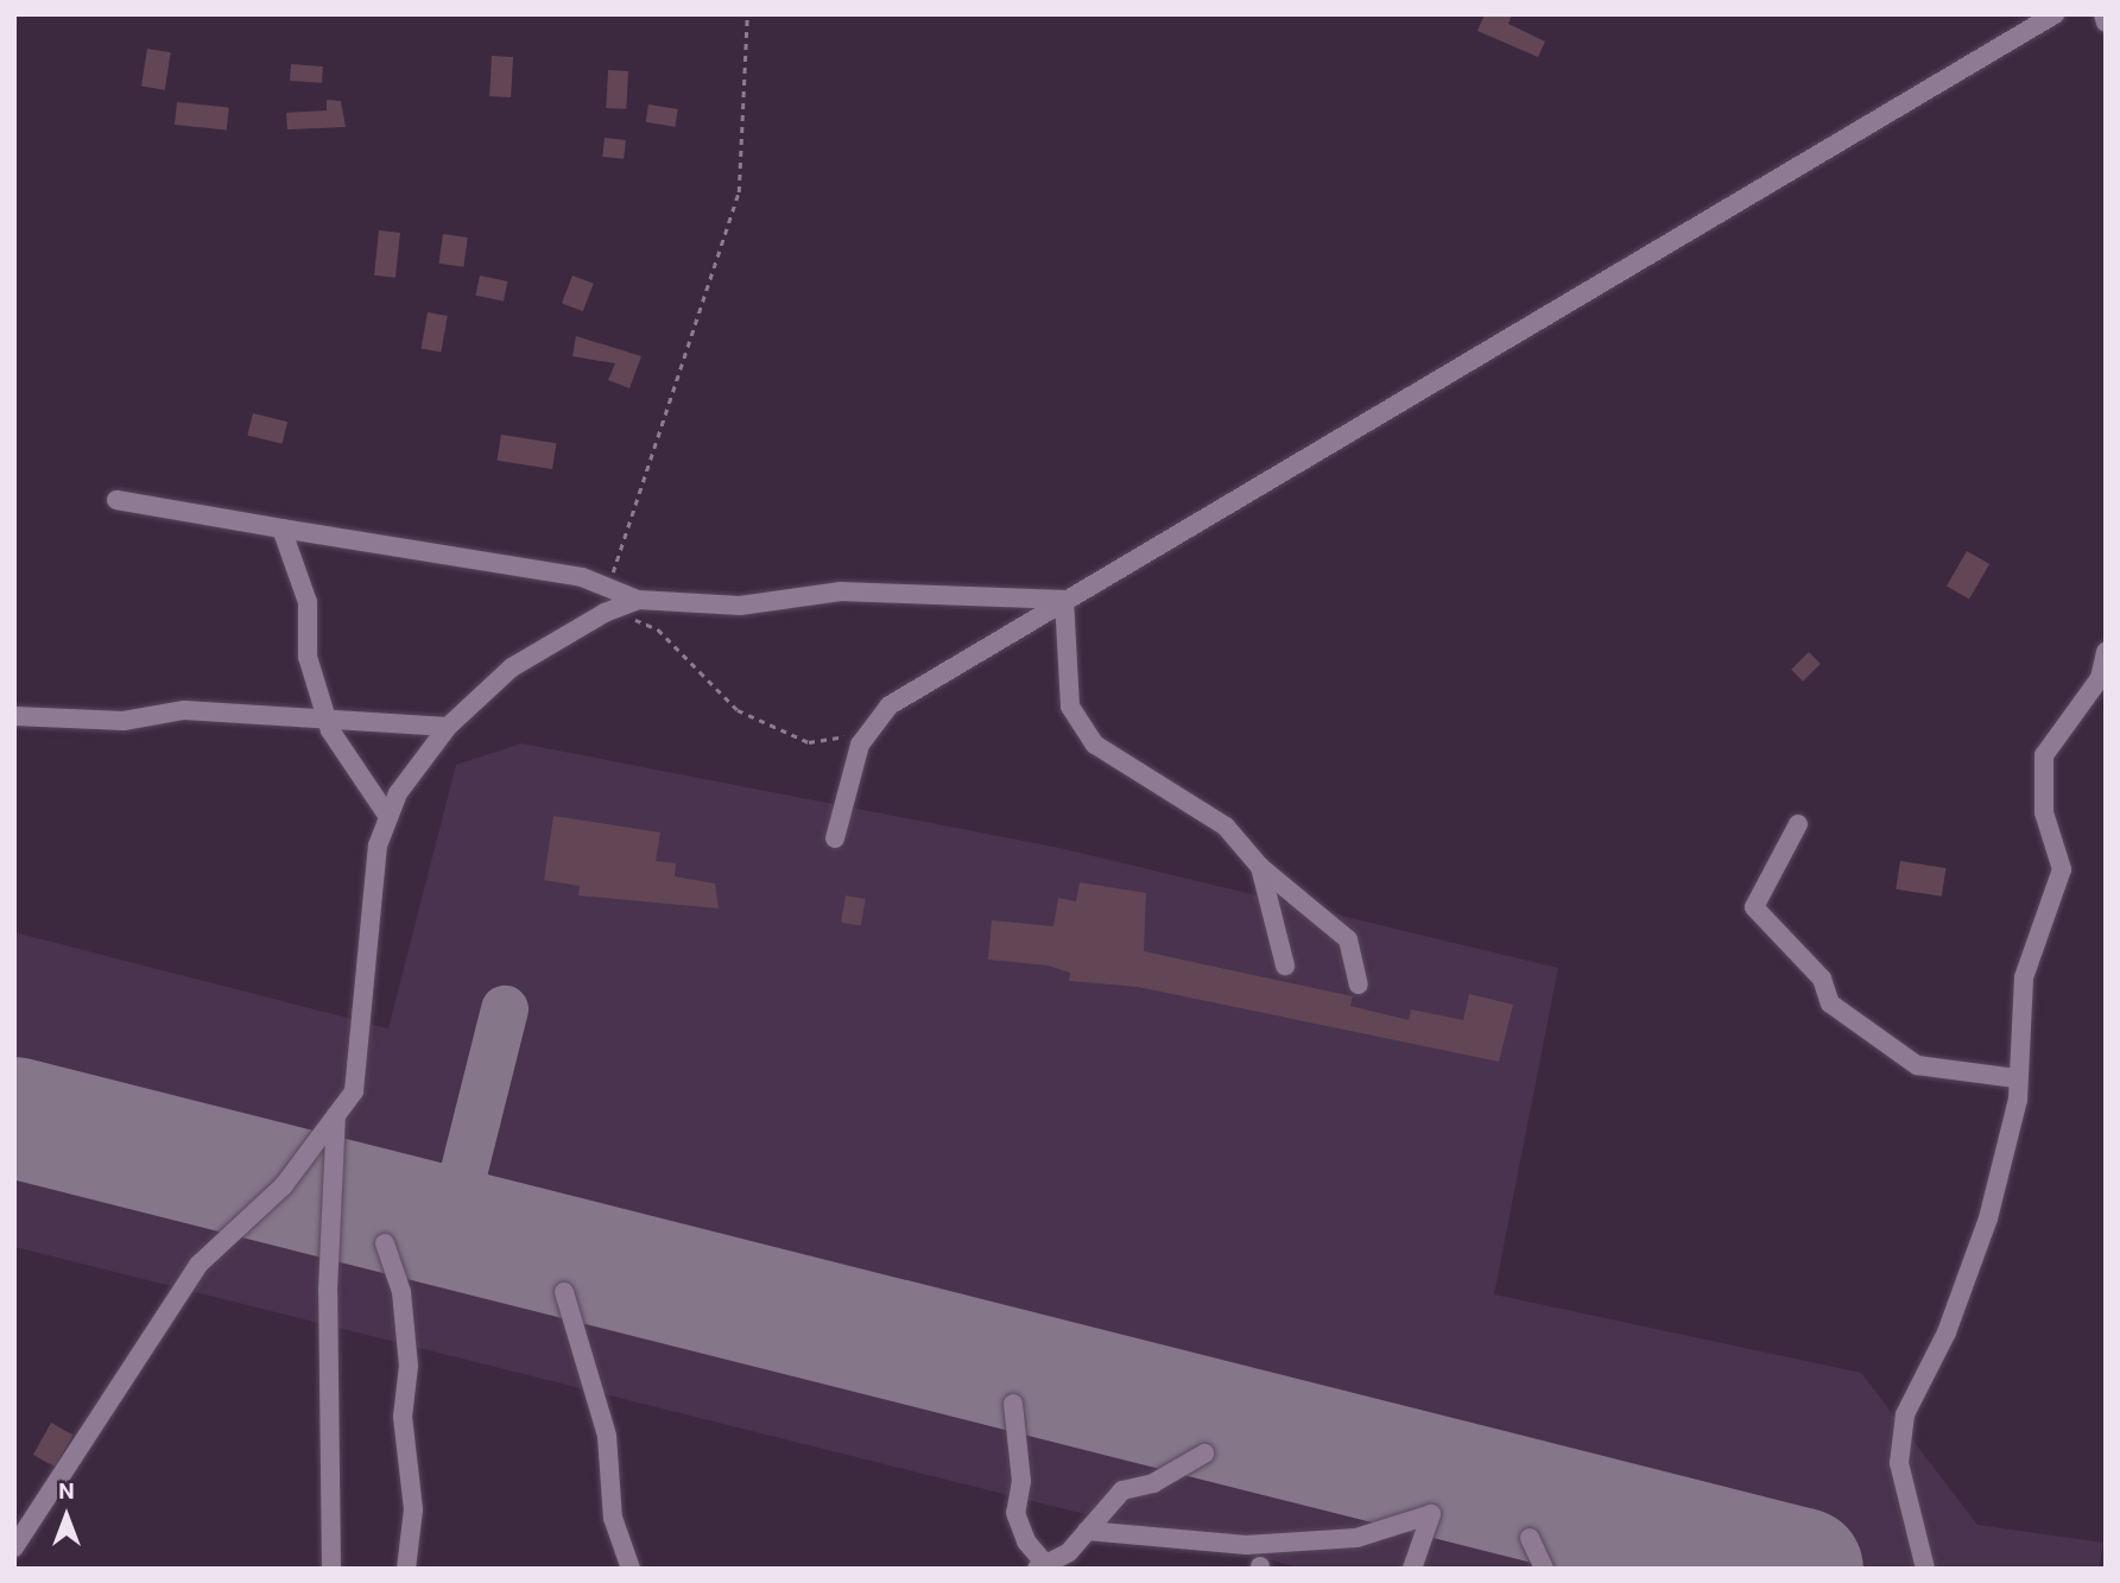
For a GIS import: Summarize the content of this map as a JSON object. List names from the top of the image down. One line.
{"north":"top"}
